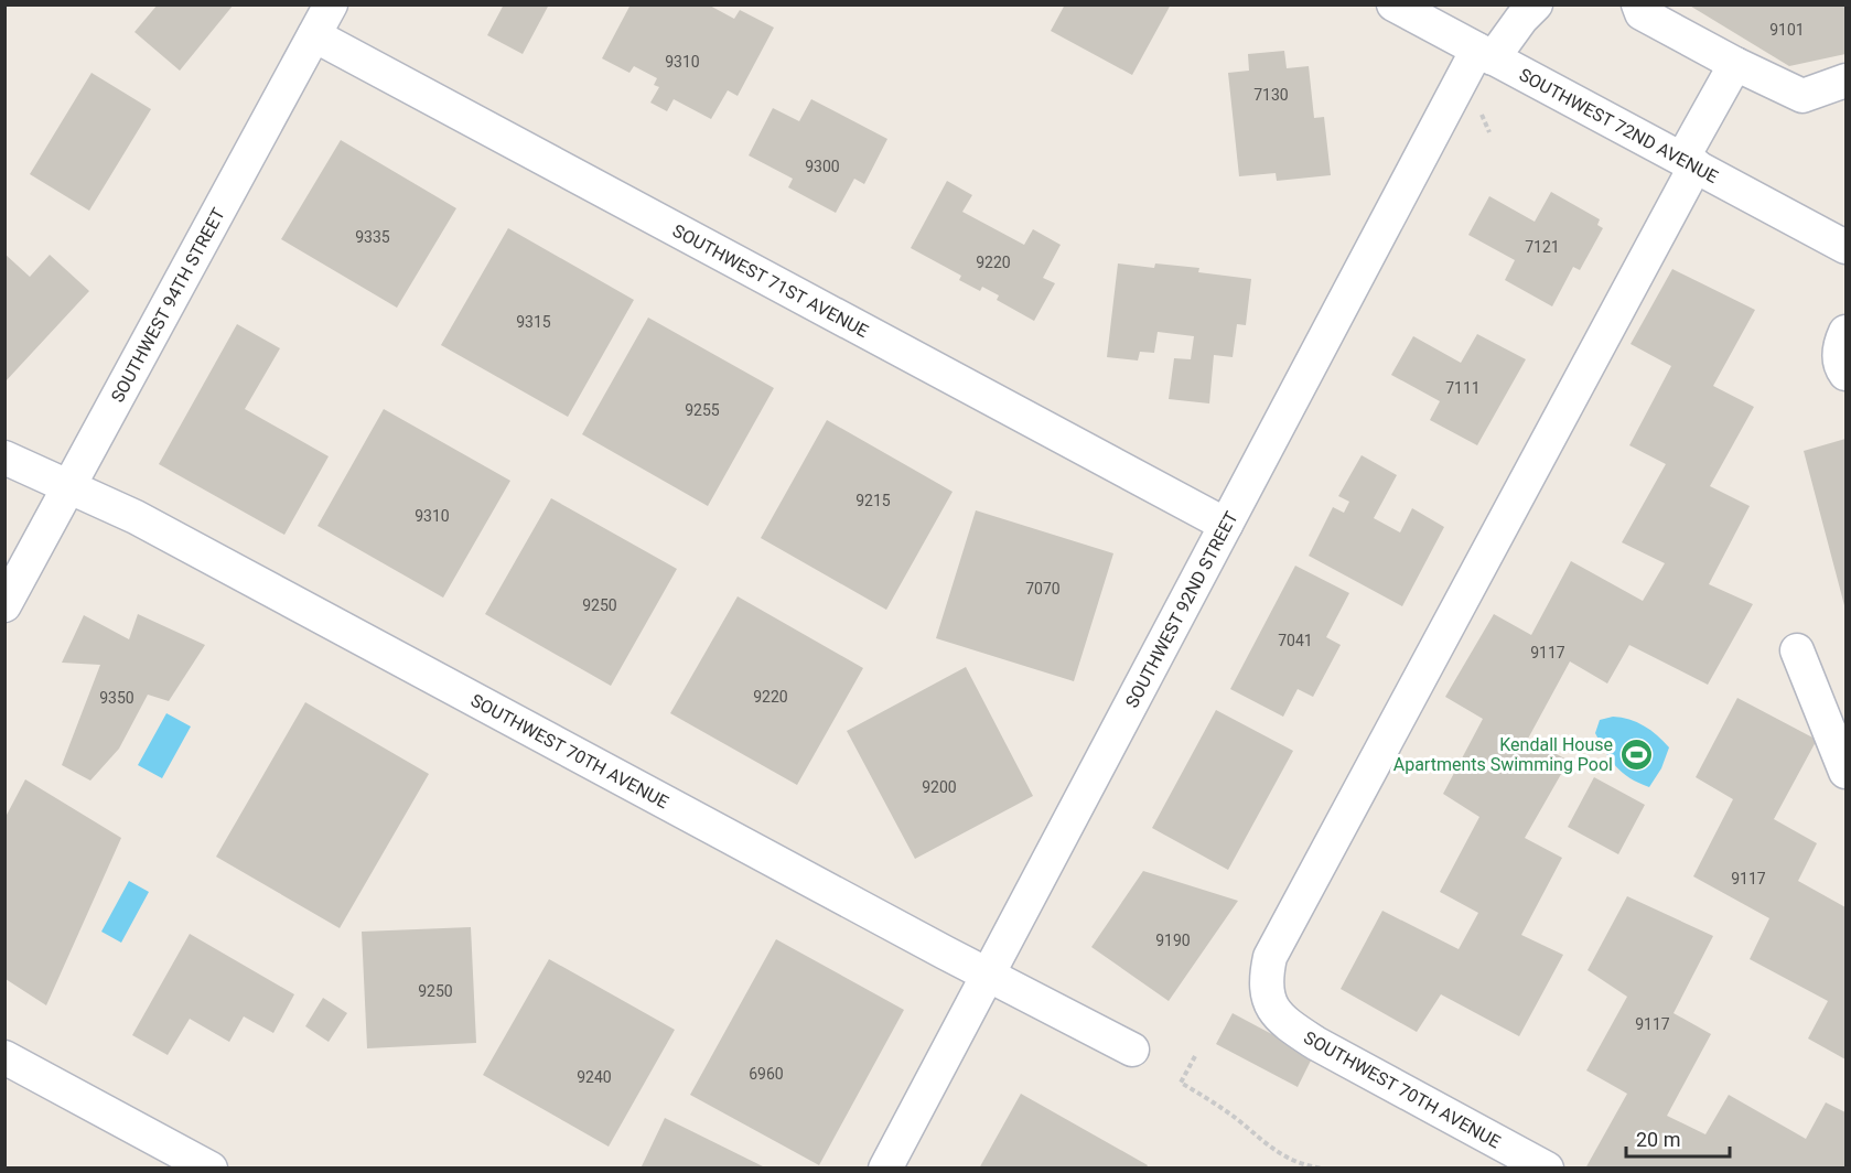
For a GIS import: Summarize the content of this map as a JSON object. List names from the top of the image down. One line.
{"streets":{"street":["SOUTHWEST 72ND AVENUE","SOUTHWEST 71ST AVENUE","SOUTHWEST 94TH STREET","SOUTHWEST 92ND STREET","SOUTHWEST 70TH AVENUE"]},"crossings":[["SOUTHWEST 72ND AVENUE","SOUTHWEST 92ND STREET"],["SOUTHWEST 72ND AVENUE","SOUTHWEST 70TH AVENUE"],["SOUTHWEST 71ST AVENUE","SOUTHWEST 94TH STREET"],["SOUTHWEST 71ST AVENUE","SOUTHWEST 92ND STREET"],["SOUTHWEST 94TH STREET","SOUTHWEST 70TH AVENUE"],["SOUTHWEST 92ND STREET","SOUTHWEST 70TH AVENUE"]],"places":{"sports":["Kendall House Apartments Swimming Pool"]},"house_numbers":["9101","9310","7130","9300","9335","7121","9220","9315","7111","9255","9215","9310","7070","9250","7041","9117","9220","9350","9200","9117","9190","9250","9117","6960","9240"],"scale_bar":"20 m"}
